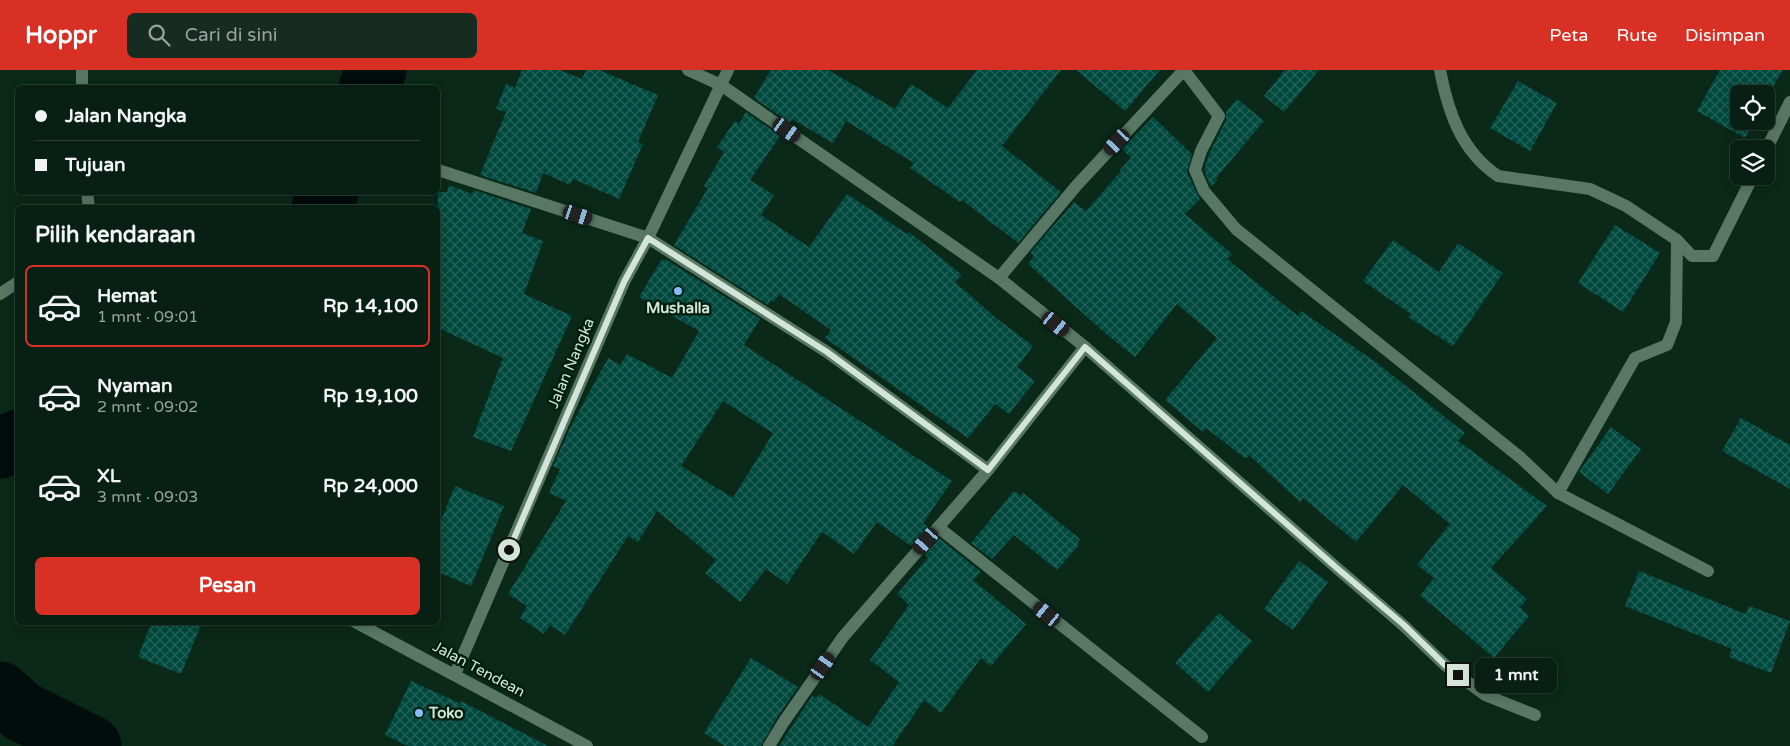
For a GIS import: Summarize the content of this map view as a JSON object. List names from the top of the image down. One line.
{"streets":{"street":["Jalan Nangka","Jalan Tendean"]},"crossings":[["Jalan Nangka","Jalan Tendean"]],"places":["Mushalla","Toko"],"page":{"header":"Hoppr","search":"Cari di sini","nav":["Peta","Rute","Disimpan"],"banner":["Jalan Nangka","Tujuan"],"heading":"Pilih kendaraan","list":[{"name":"Hemat","note":"1 mnt · 09:01","value":"Rp 14,100"},{"name":"Nyaman","note":"2 mnt · 09:02","value":"Rp 19,100"},{"name":"XL","note":"3 mnt · 09:03","value":"Rp 24,000"}],"buttons":"Pesan","bubble":"1 mnt"}}
